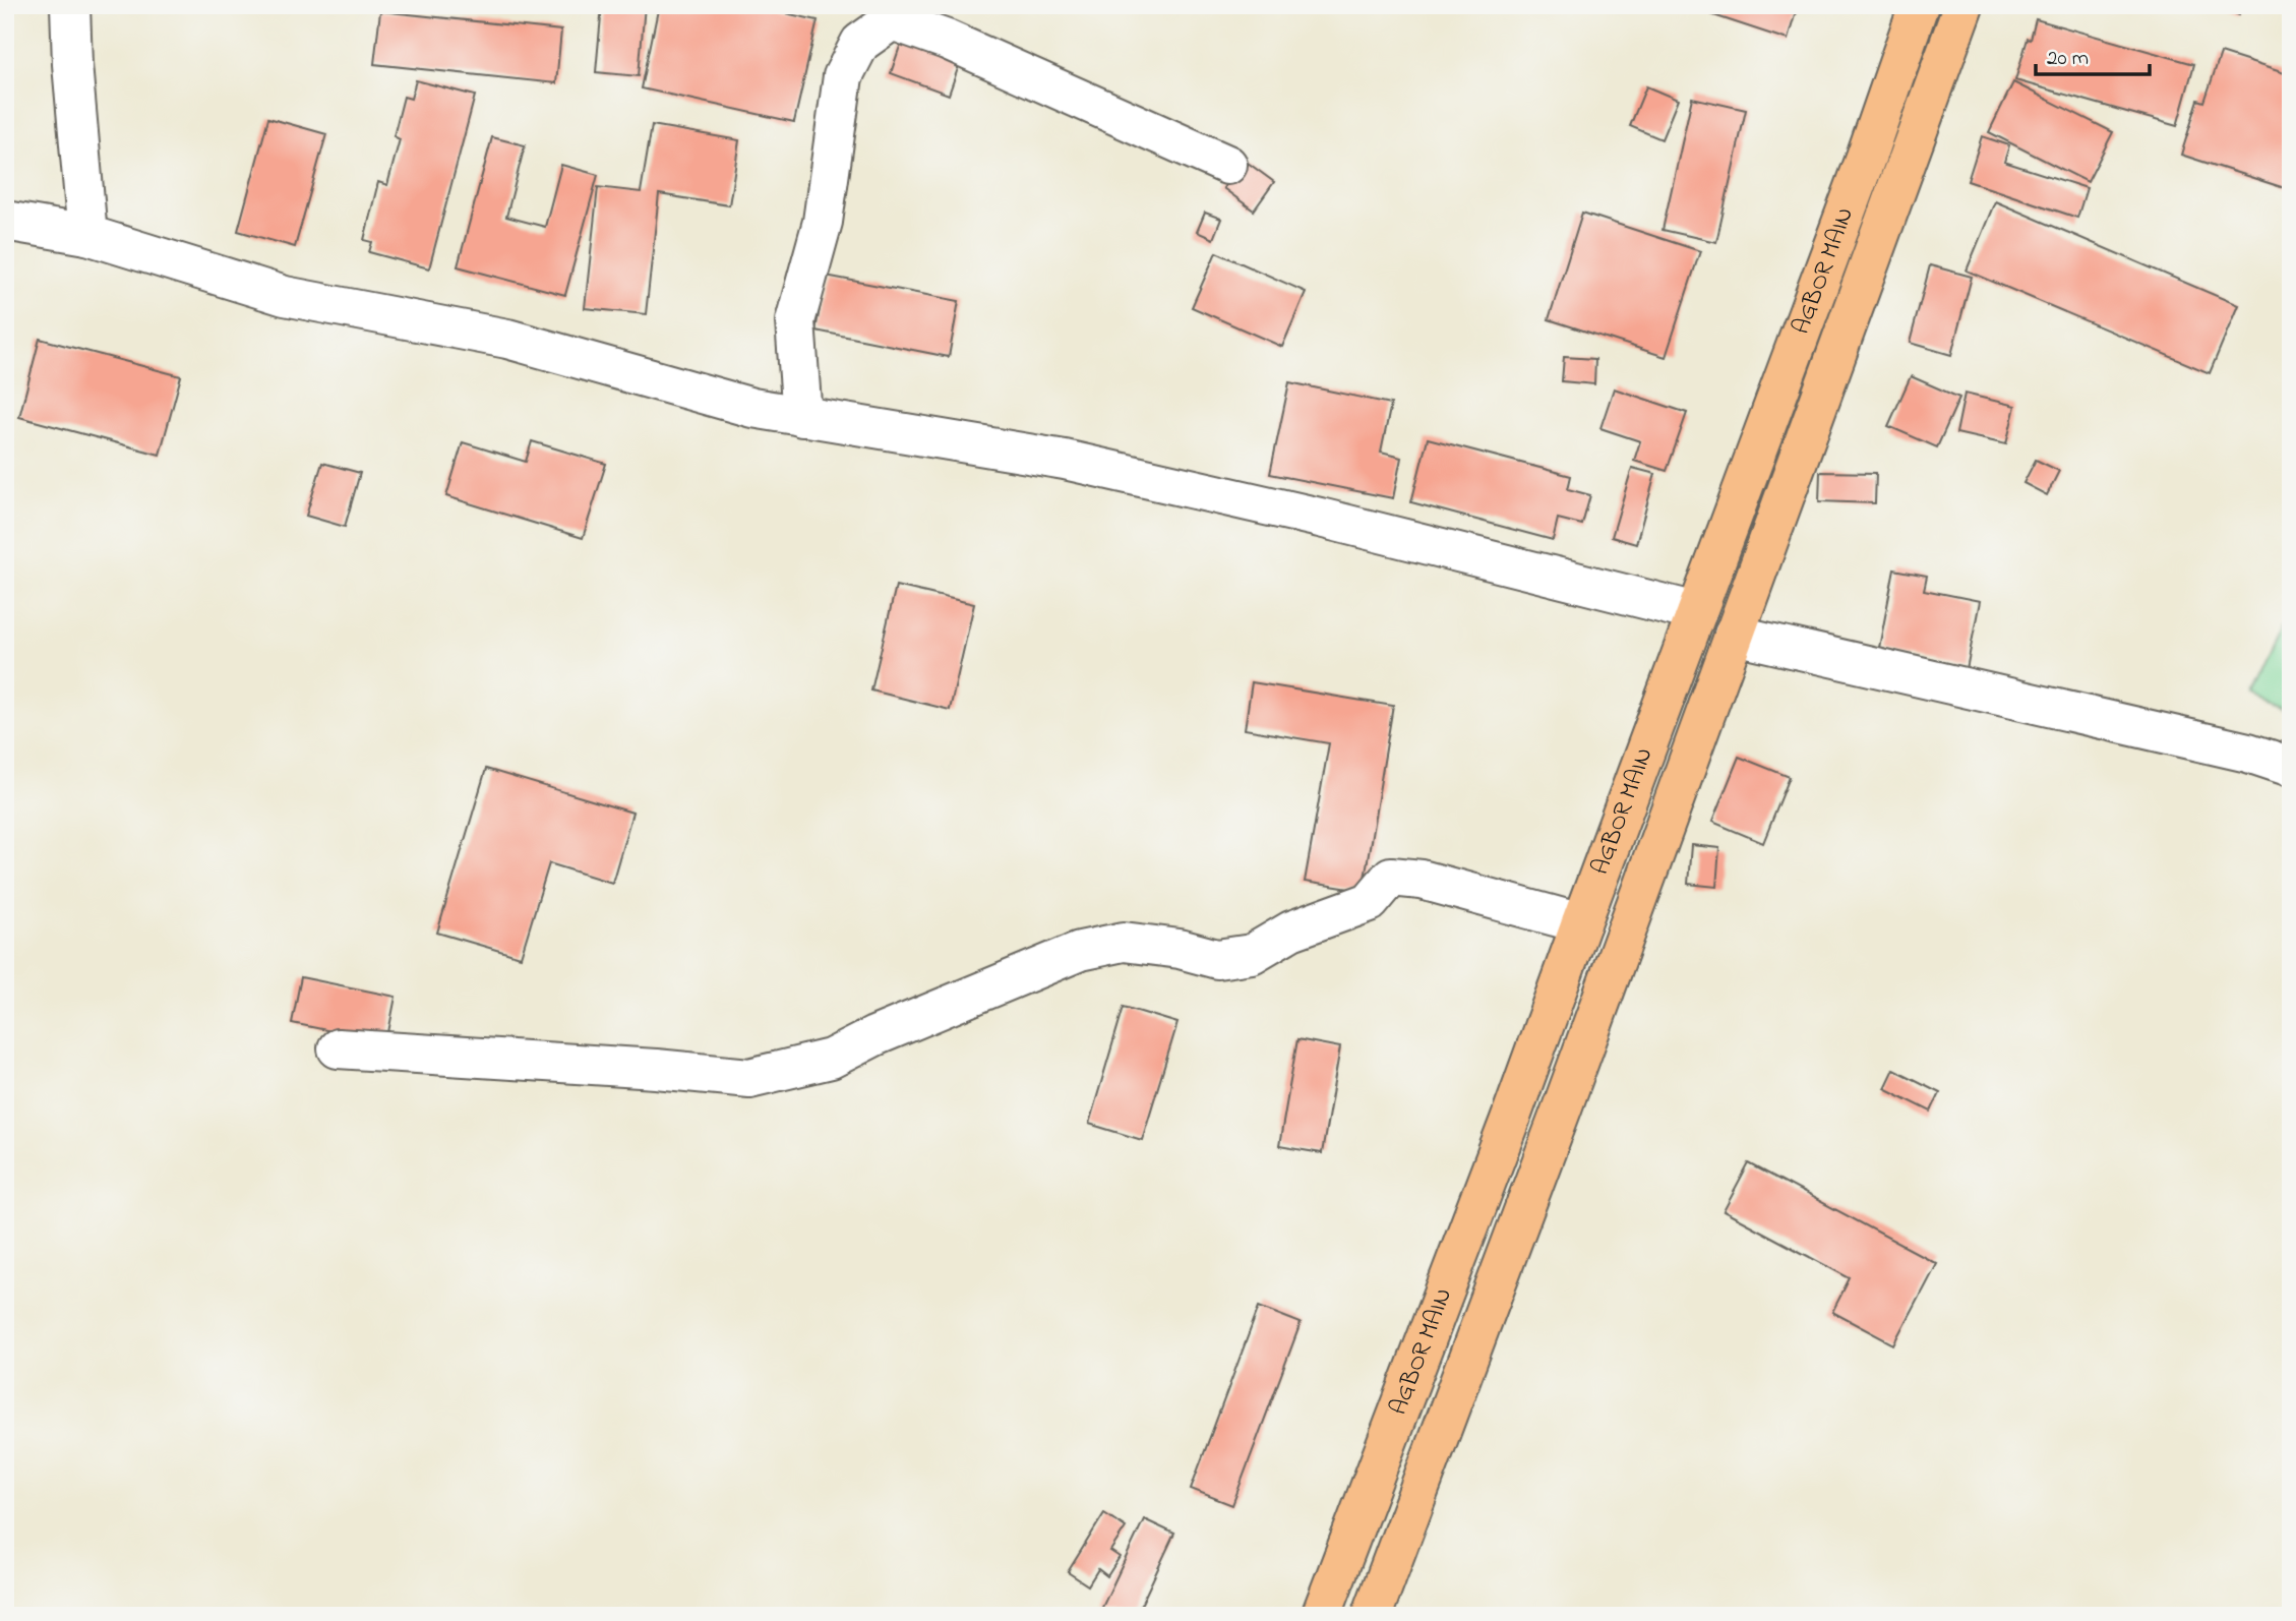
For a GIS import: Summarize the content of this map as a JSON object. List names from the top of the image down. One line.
{"streets":{"main road":["AGBOR MAIN"]},"scale_bar":"20 m"}
